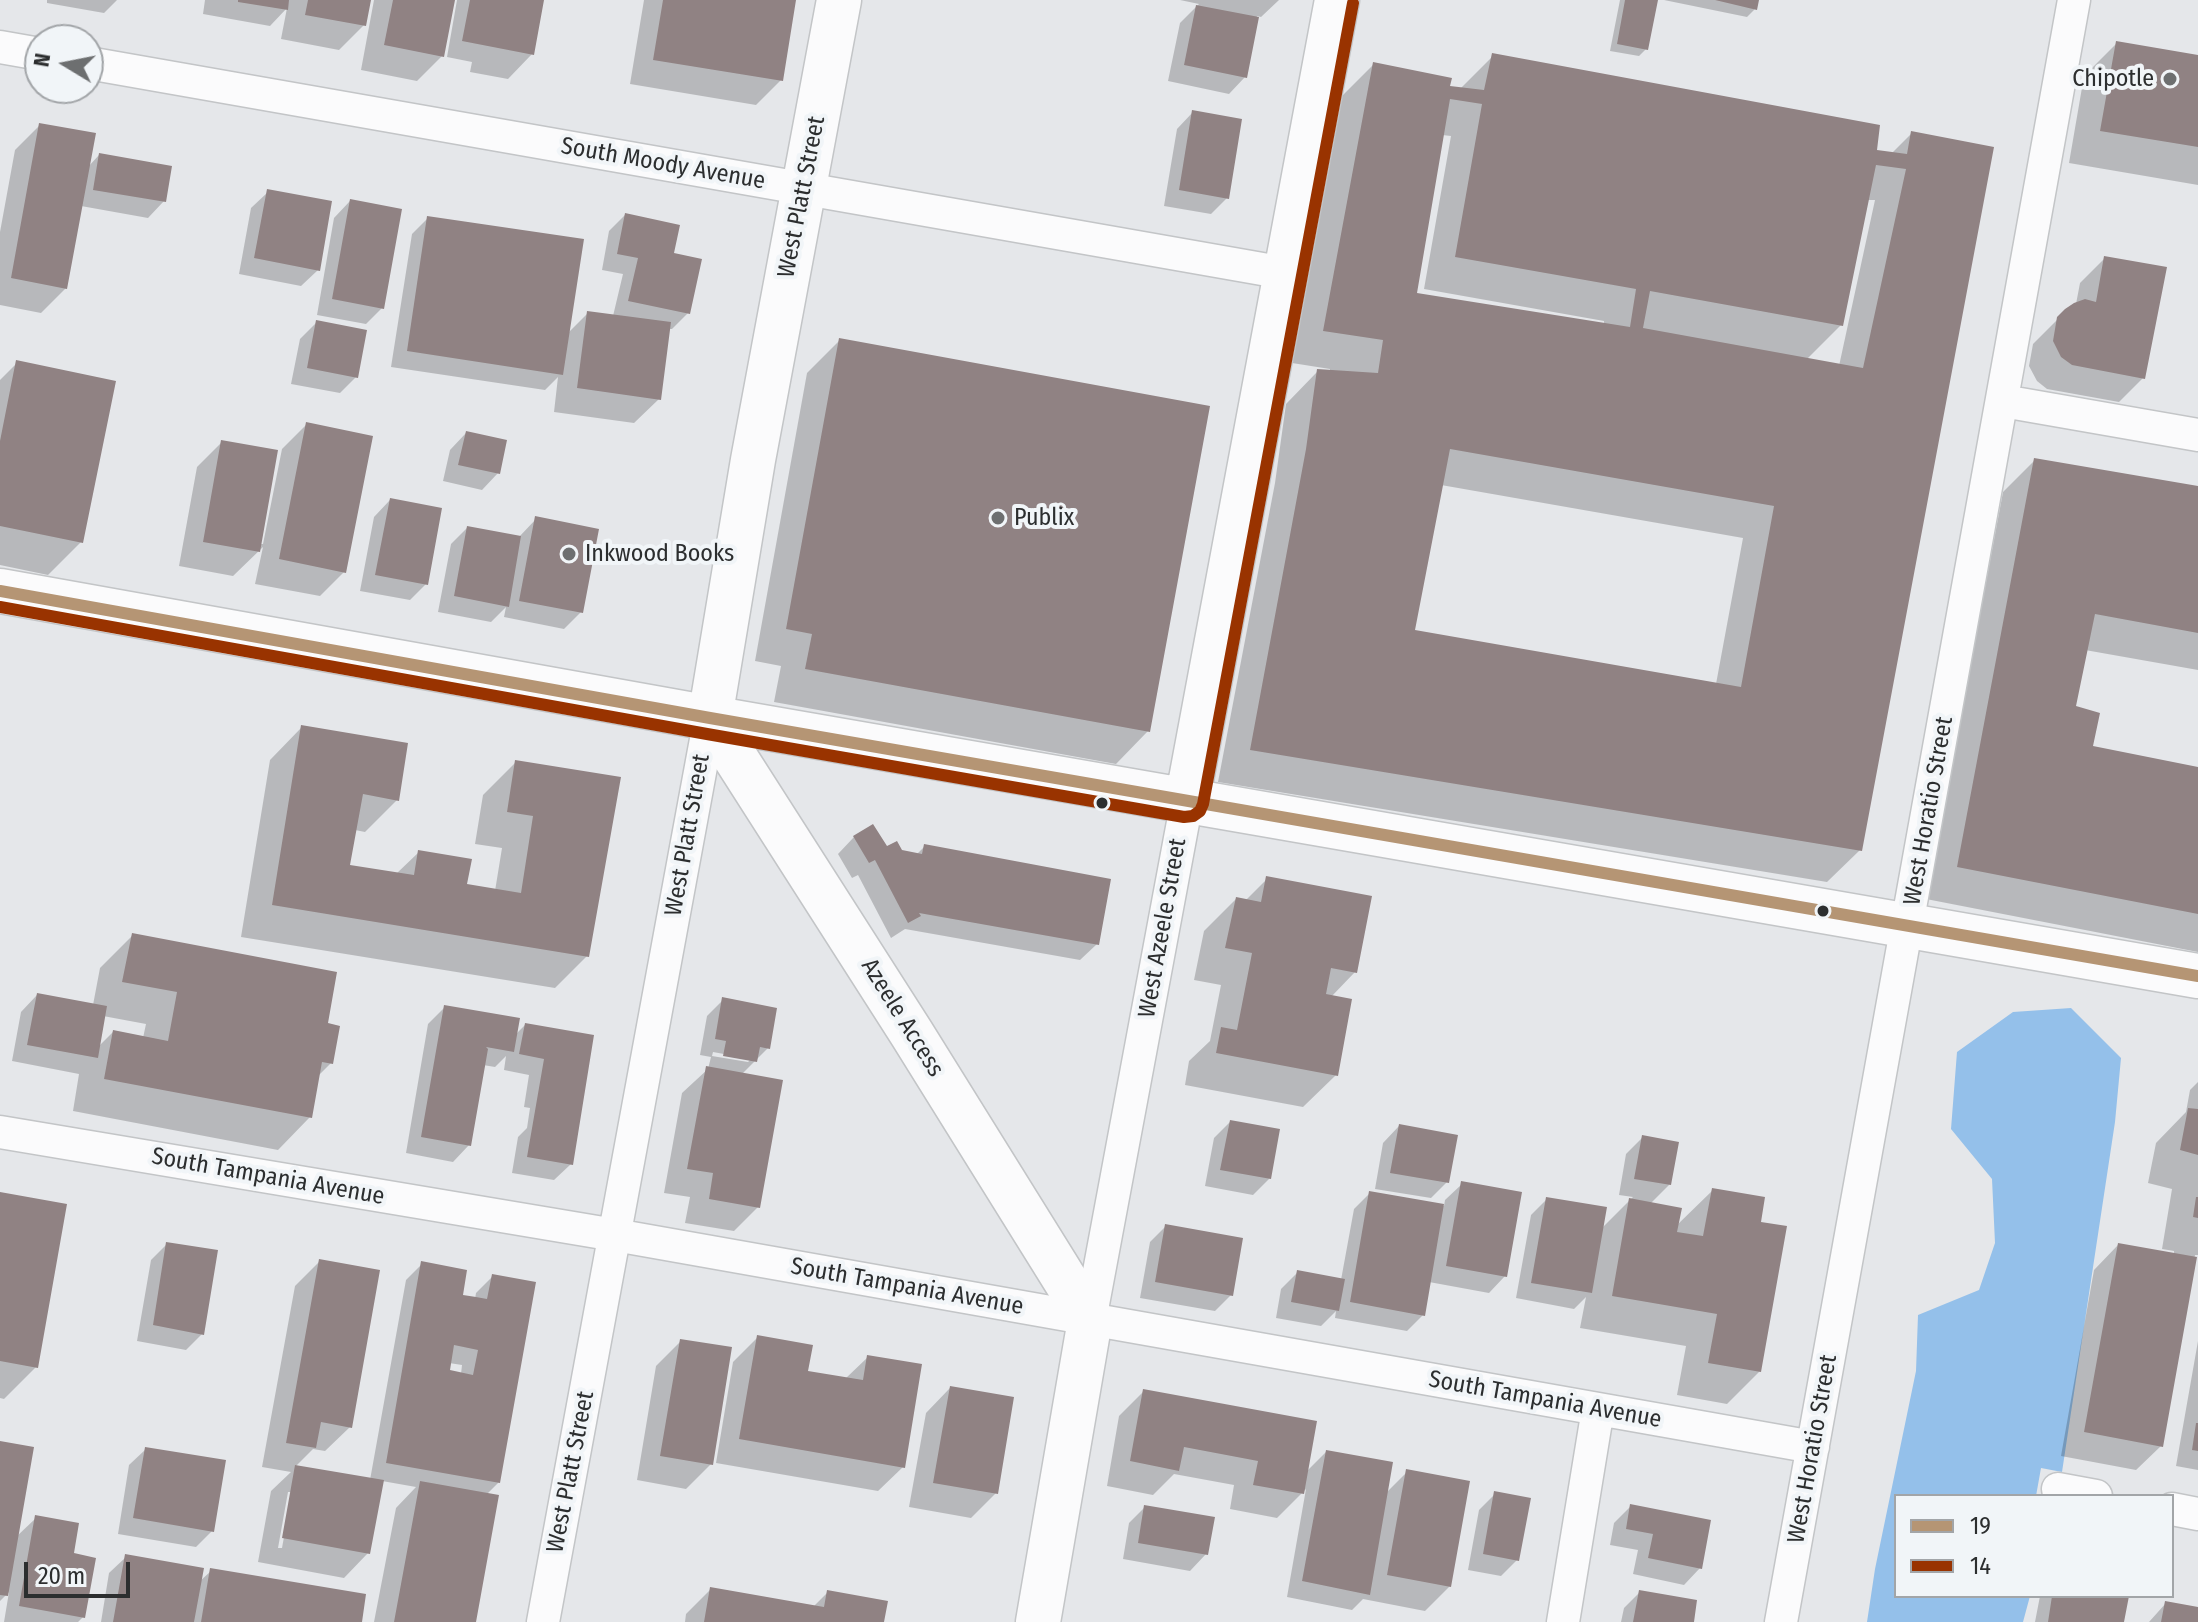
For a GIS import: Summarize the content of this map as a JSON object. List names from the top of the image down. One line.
{"streets":{"main road":["West Platt Street","West Azeele Street","Azeele Access"],"street":["South Moody Avenue","West Horatio Street","South Tampania Avenue"]},"crossings":[["South Moody Avenue","West Platt Street"],["South Moody Avenue","West Azeele Street"],["West Platt Street","Azeele Access"],["West Platt Street","South Tampania Avenue"],["West Horatio Street","South Tampania Avenue"],["West Azeele Street","Azeele Access"],["West Azeele Street","South Tampania Avenue"],["Azeele Access","South Tampania Avenue"]],"places":["Chipotle","Publix","Inkwood Books"],"lines":["transit line 14","transit line 19"],"legend":["19","14"],"scale_bar":"20 m","north":"left"}
